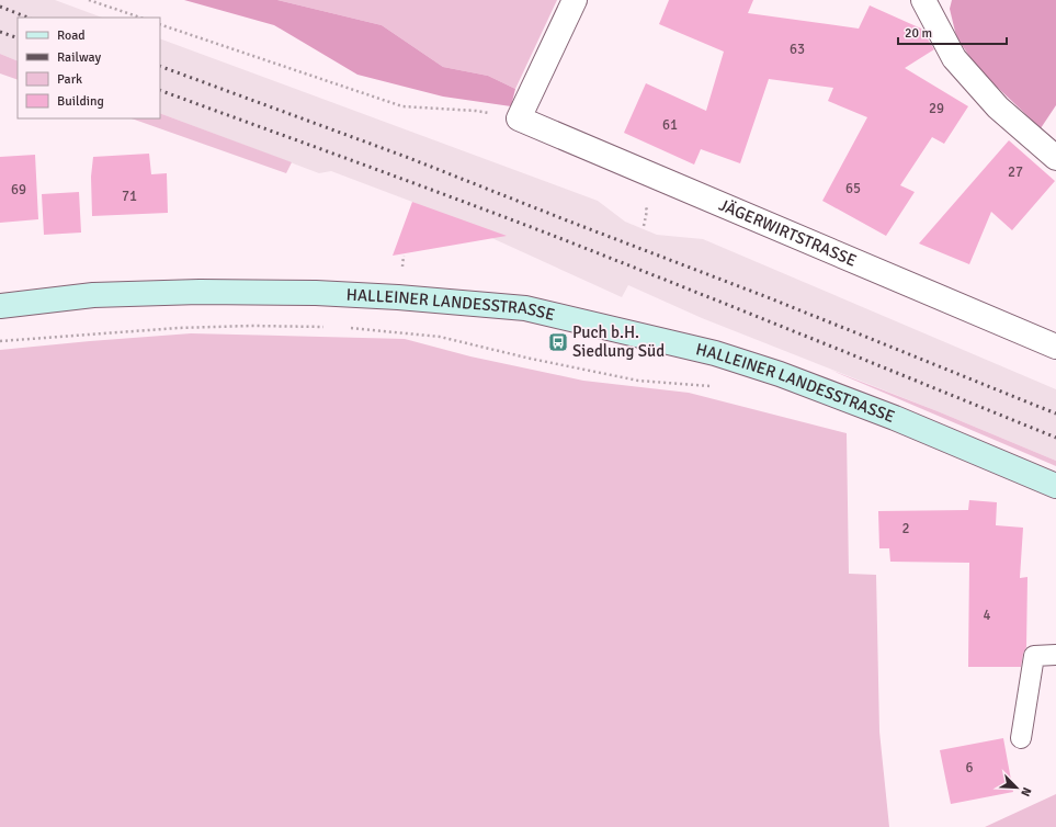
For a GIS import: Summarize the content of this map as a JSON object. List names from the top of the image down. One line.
{"streets":{"main road":["HALLEINER LANDESSTRASSE"],"street":["JÄGERWIRTSTRASSE"]},"places":{"bus stop":["Puch b.H. Siedlung Süd"]},"house_numbers":["63","29","61","27","65","69","71","2","4","6"],"legend":["Road","Railway","Park","Building"],"scale_bar":"20 m","north":"bottom right"}
